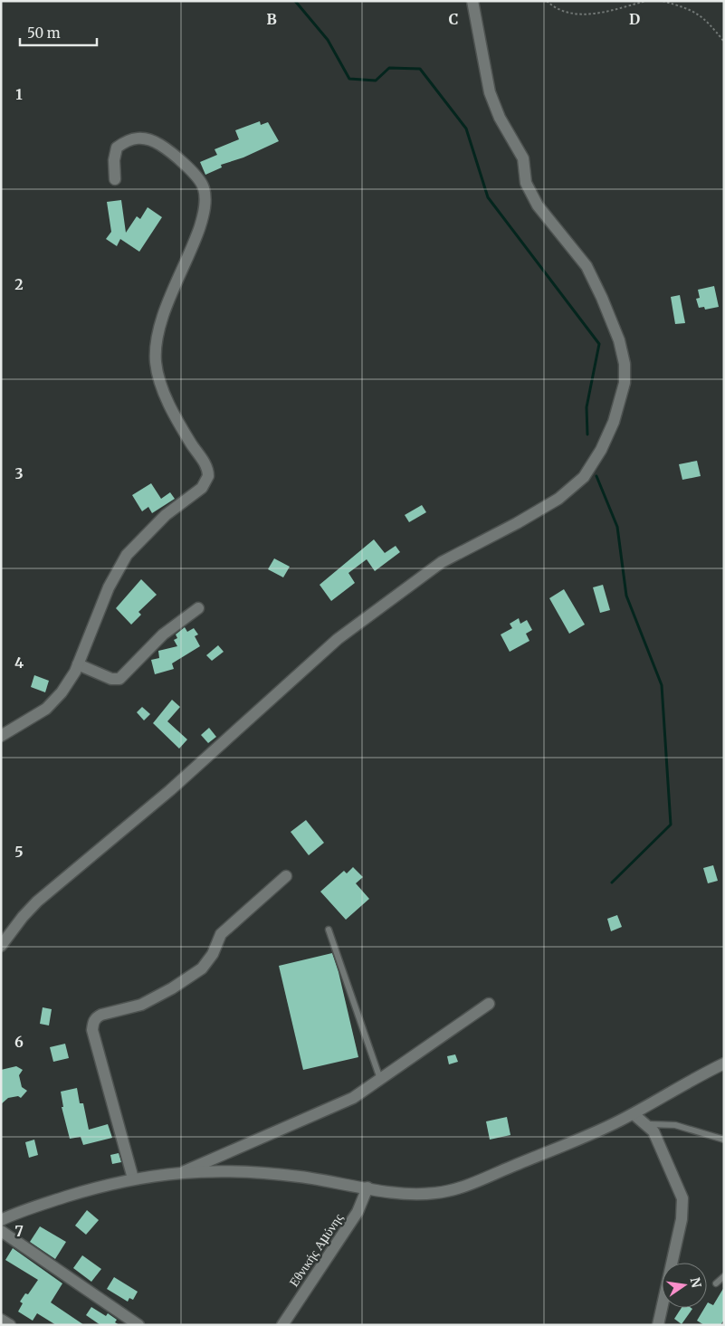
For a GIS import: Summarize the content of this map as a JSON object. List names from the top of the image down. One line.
{"streets":{"street":["Εθνικής Αμύνης"]},"scale_bar":"50 m","north":"right","grid":{"columns":["B","C","D"],"rows":["1","2","3","4","5","6","7"]}}
